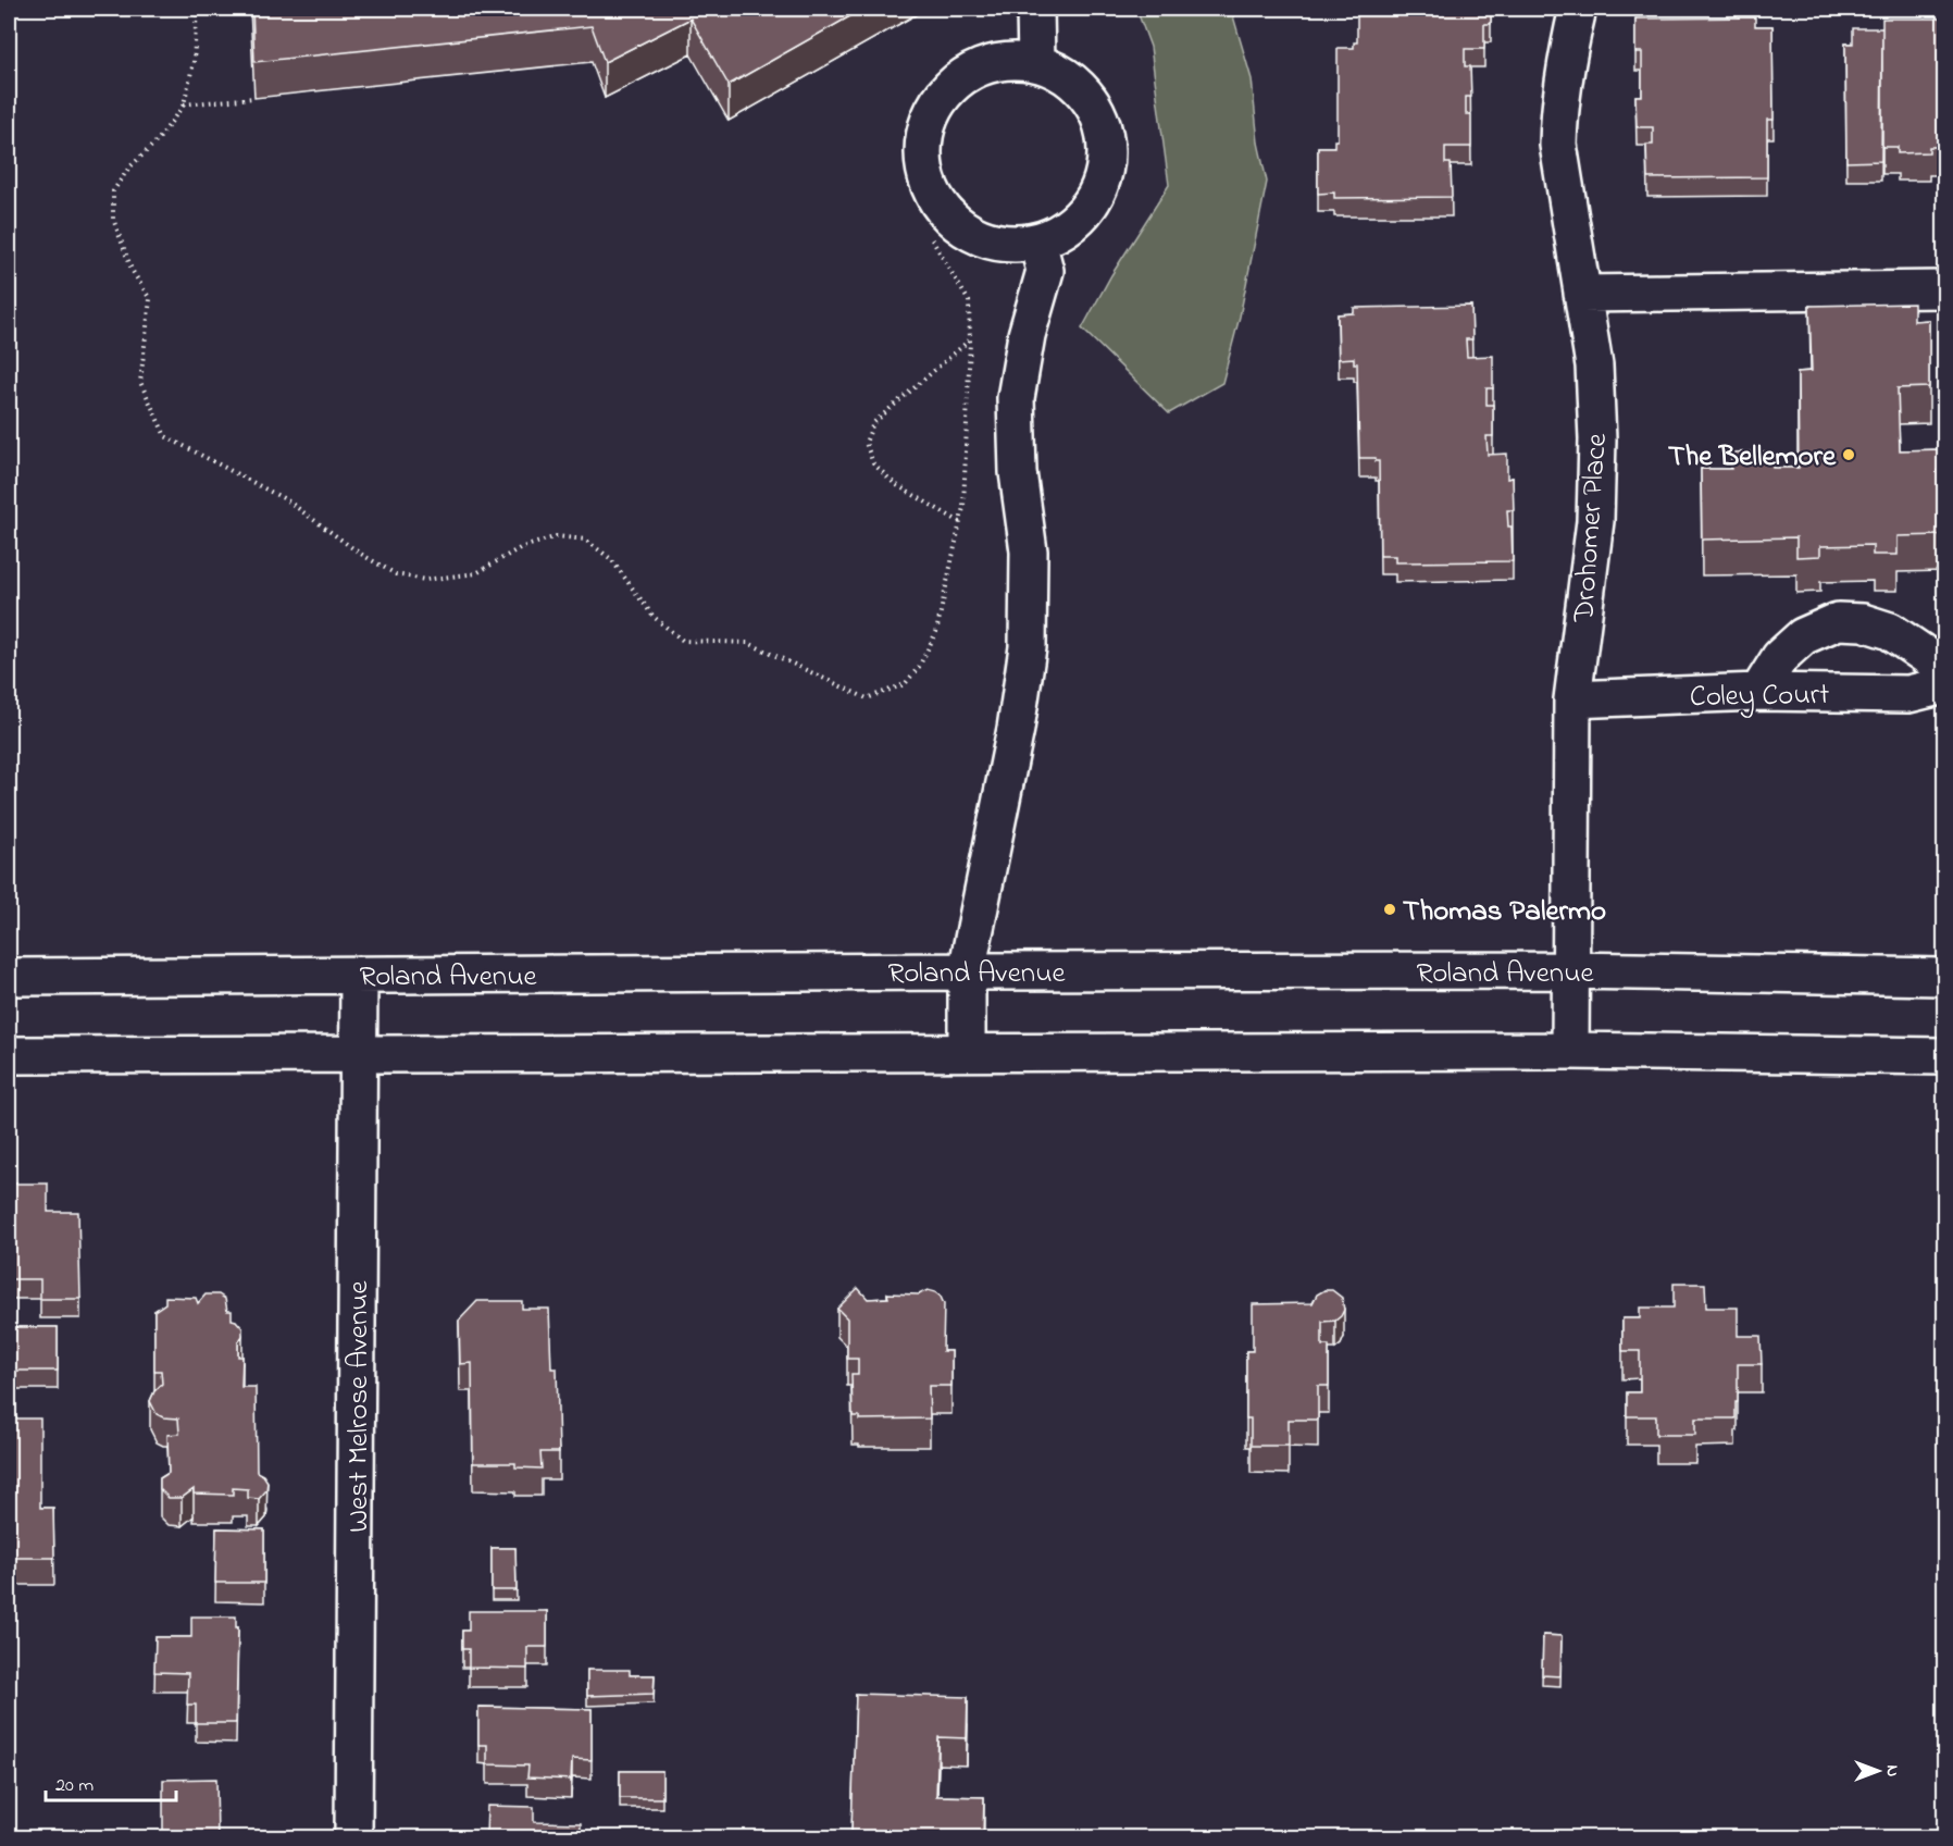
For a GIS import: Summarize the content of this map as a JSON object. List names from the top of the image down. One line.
{"streets":{"street":["Drohomer Place","Coley Court","Roland Avenue","West Melrose Avenue"]},"crossings":[["Drohomer Place","Coley Court"],["Drohomer Place","Roland Avenue"],["Roland Avenue","West Melrose Avenue"]],"places":["The Bellemore","Thomas Palermo"],"scale_bar":"20 m","north":"right"}
